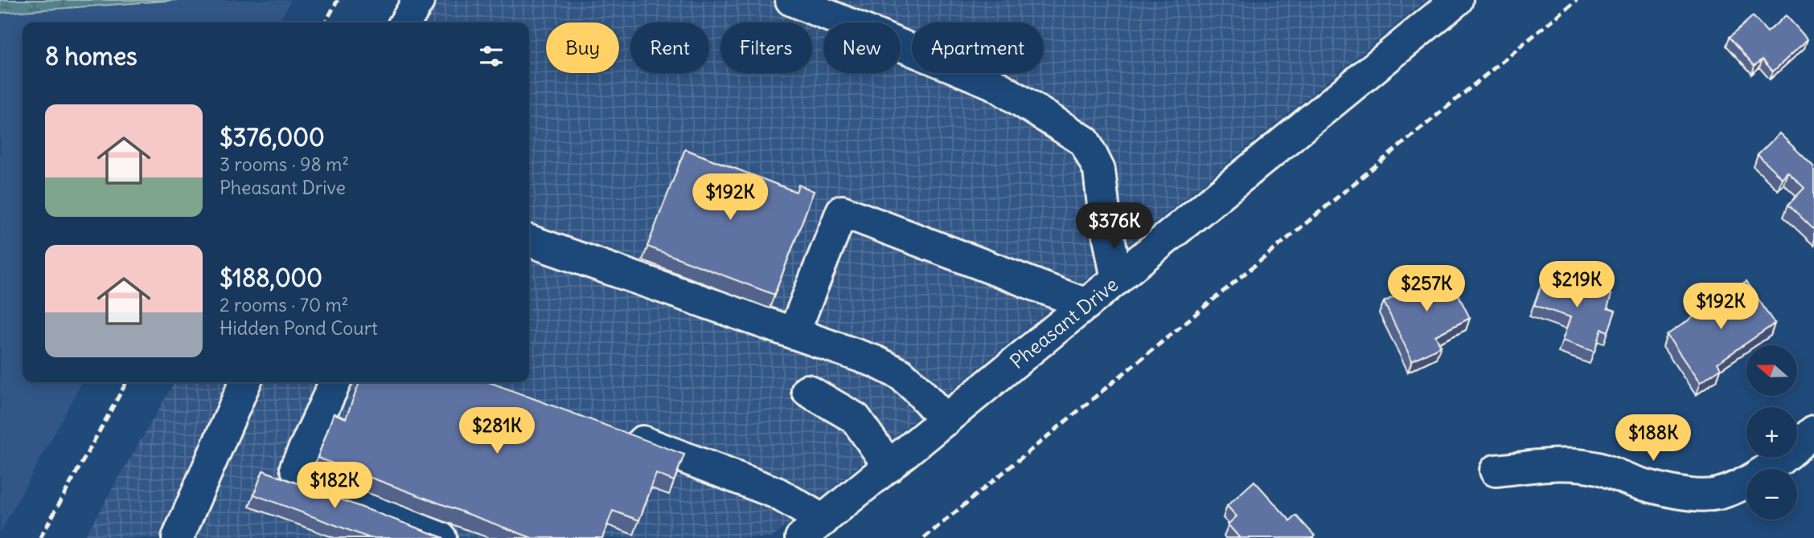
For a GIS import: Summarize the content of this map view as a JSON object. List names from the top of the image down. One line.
{"streets":{"street":["Pheasant Drive"]},"north":"left","page":{"chip":["Buy","Rent","Filters","New","Apartment"],"heading":"8 homes","list":[{"name":"$376,000","note":"3 rooms · 98 m² · Pheasant Drive"},{"name":"$188,000","note":"2 rooms · 70 m² · Hidden Pond Court"}],"price":["$192K","$376K","$219K","$257K","$192K","$281K","$188K","$182K"],"map_buttons":["+","−"]}}
